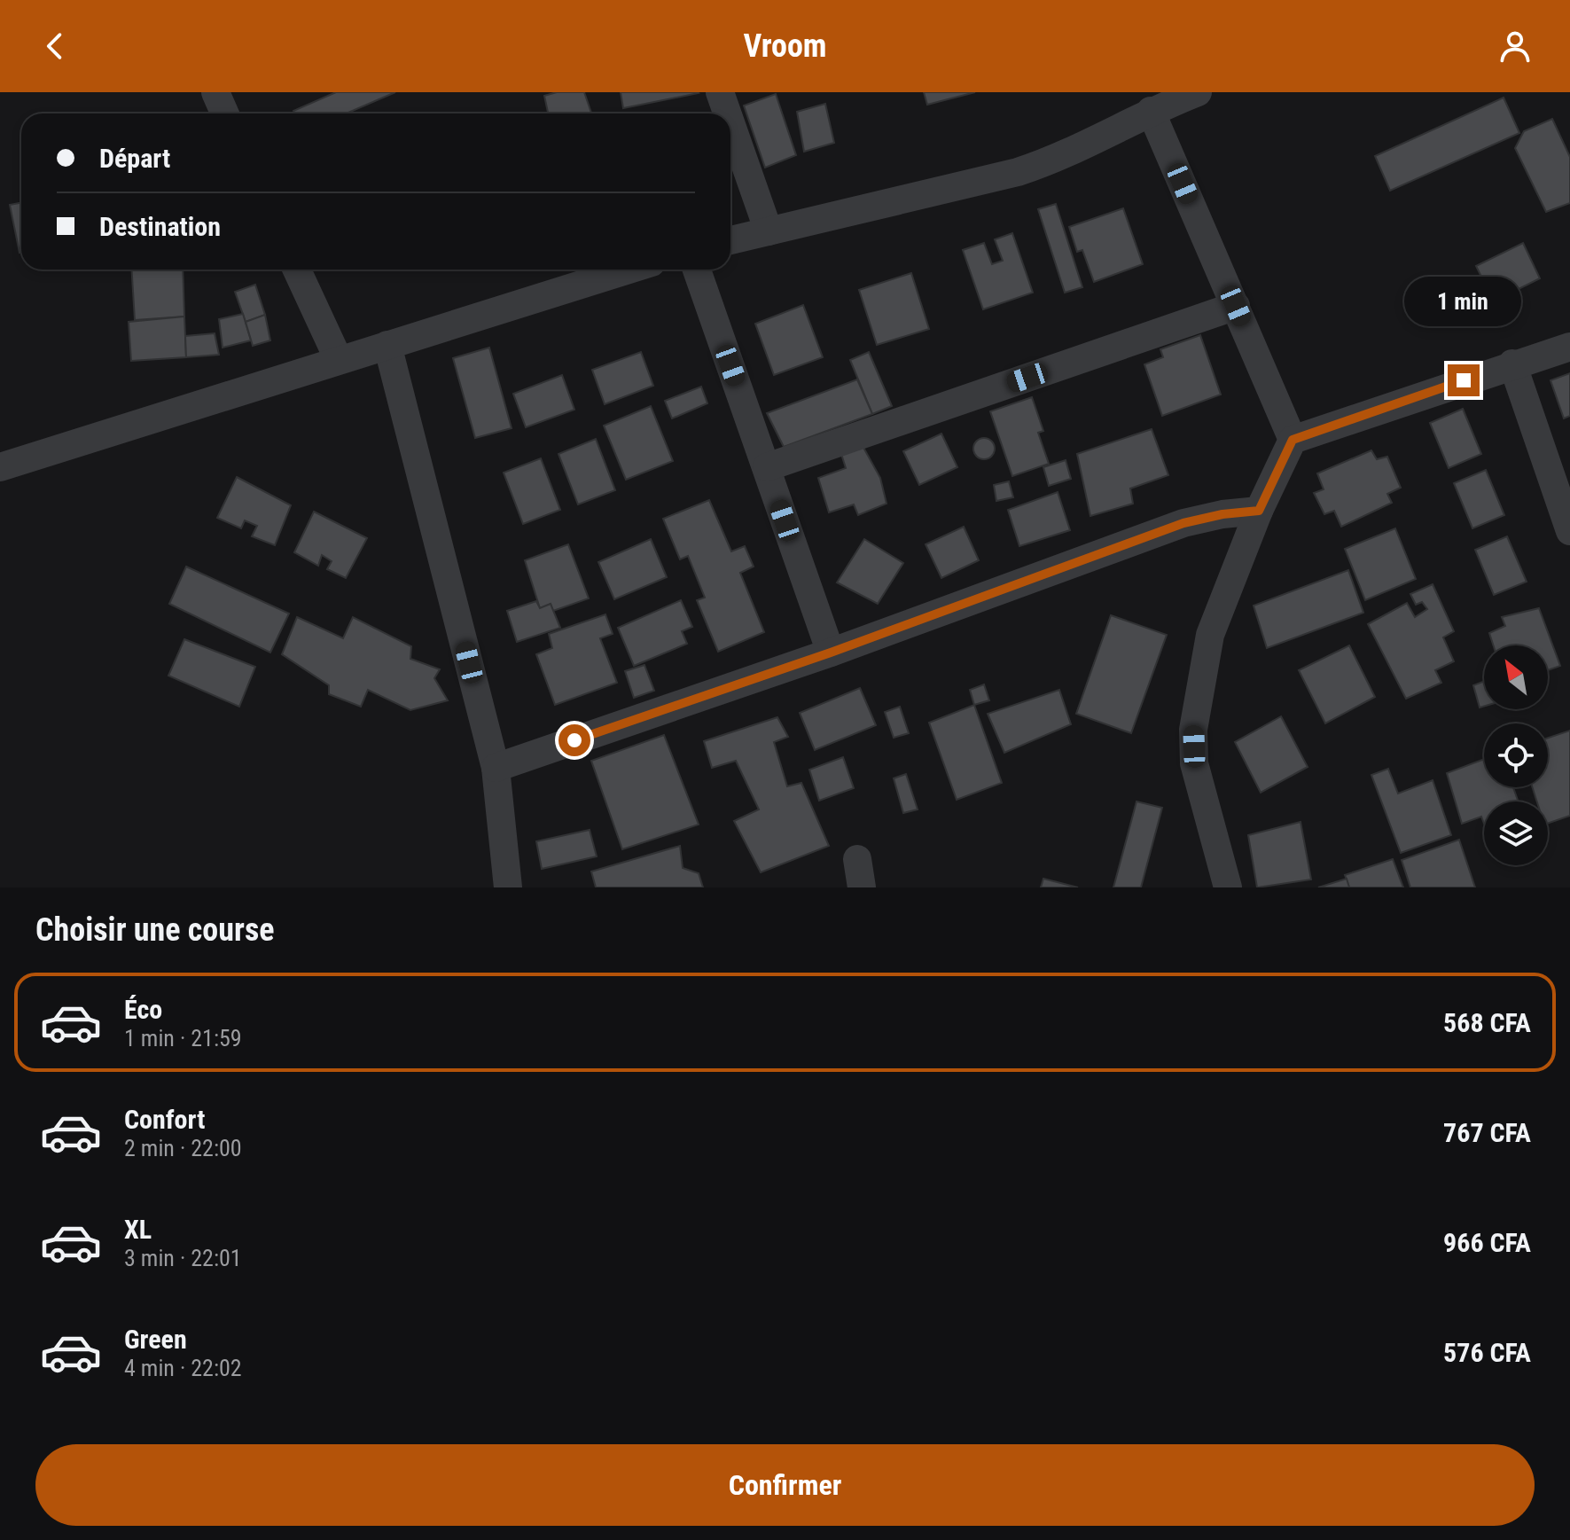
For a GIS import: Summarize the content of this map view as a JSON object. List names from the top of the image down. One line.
{"north":"top left","page":{"header":"Vroom","banner":["Départ","Destination"],"bubble":"1 min","heading":"Choisir une course","list":[{"name":"Éco","note":"1 min · 21:59","value":"568 CFA"},{"name":"Confort","note":"2 min · 22:00","value":"767 CFA"},{"name":"XL","note":"3 min · 22:01","value":"966 CFA"},{"name":"Green","note":"4 min · 22:02","value":"576 CFA"}],"buttons":"Confirmer"}}
